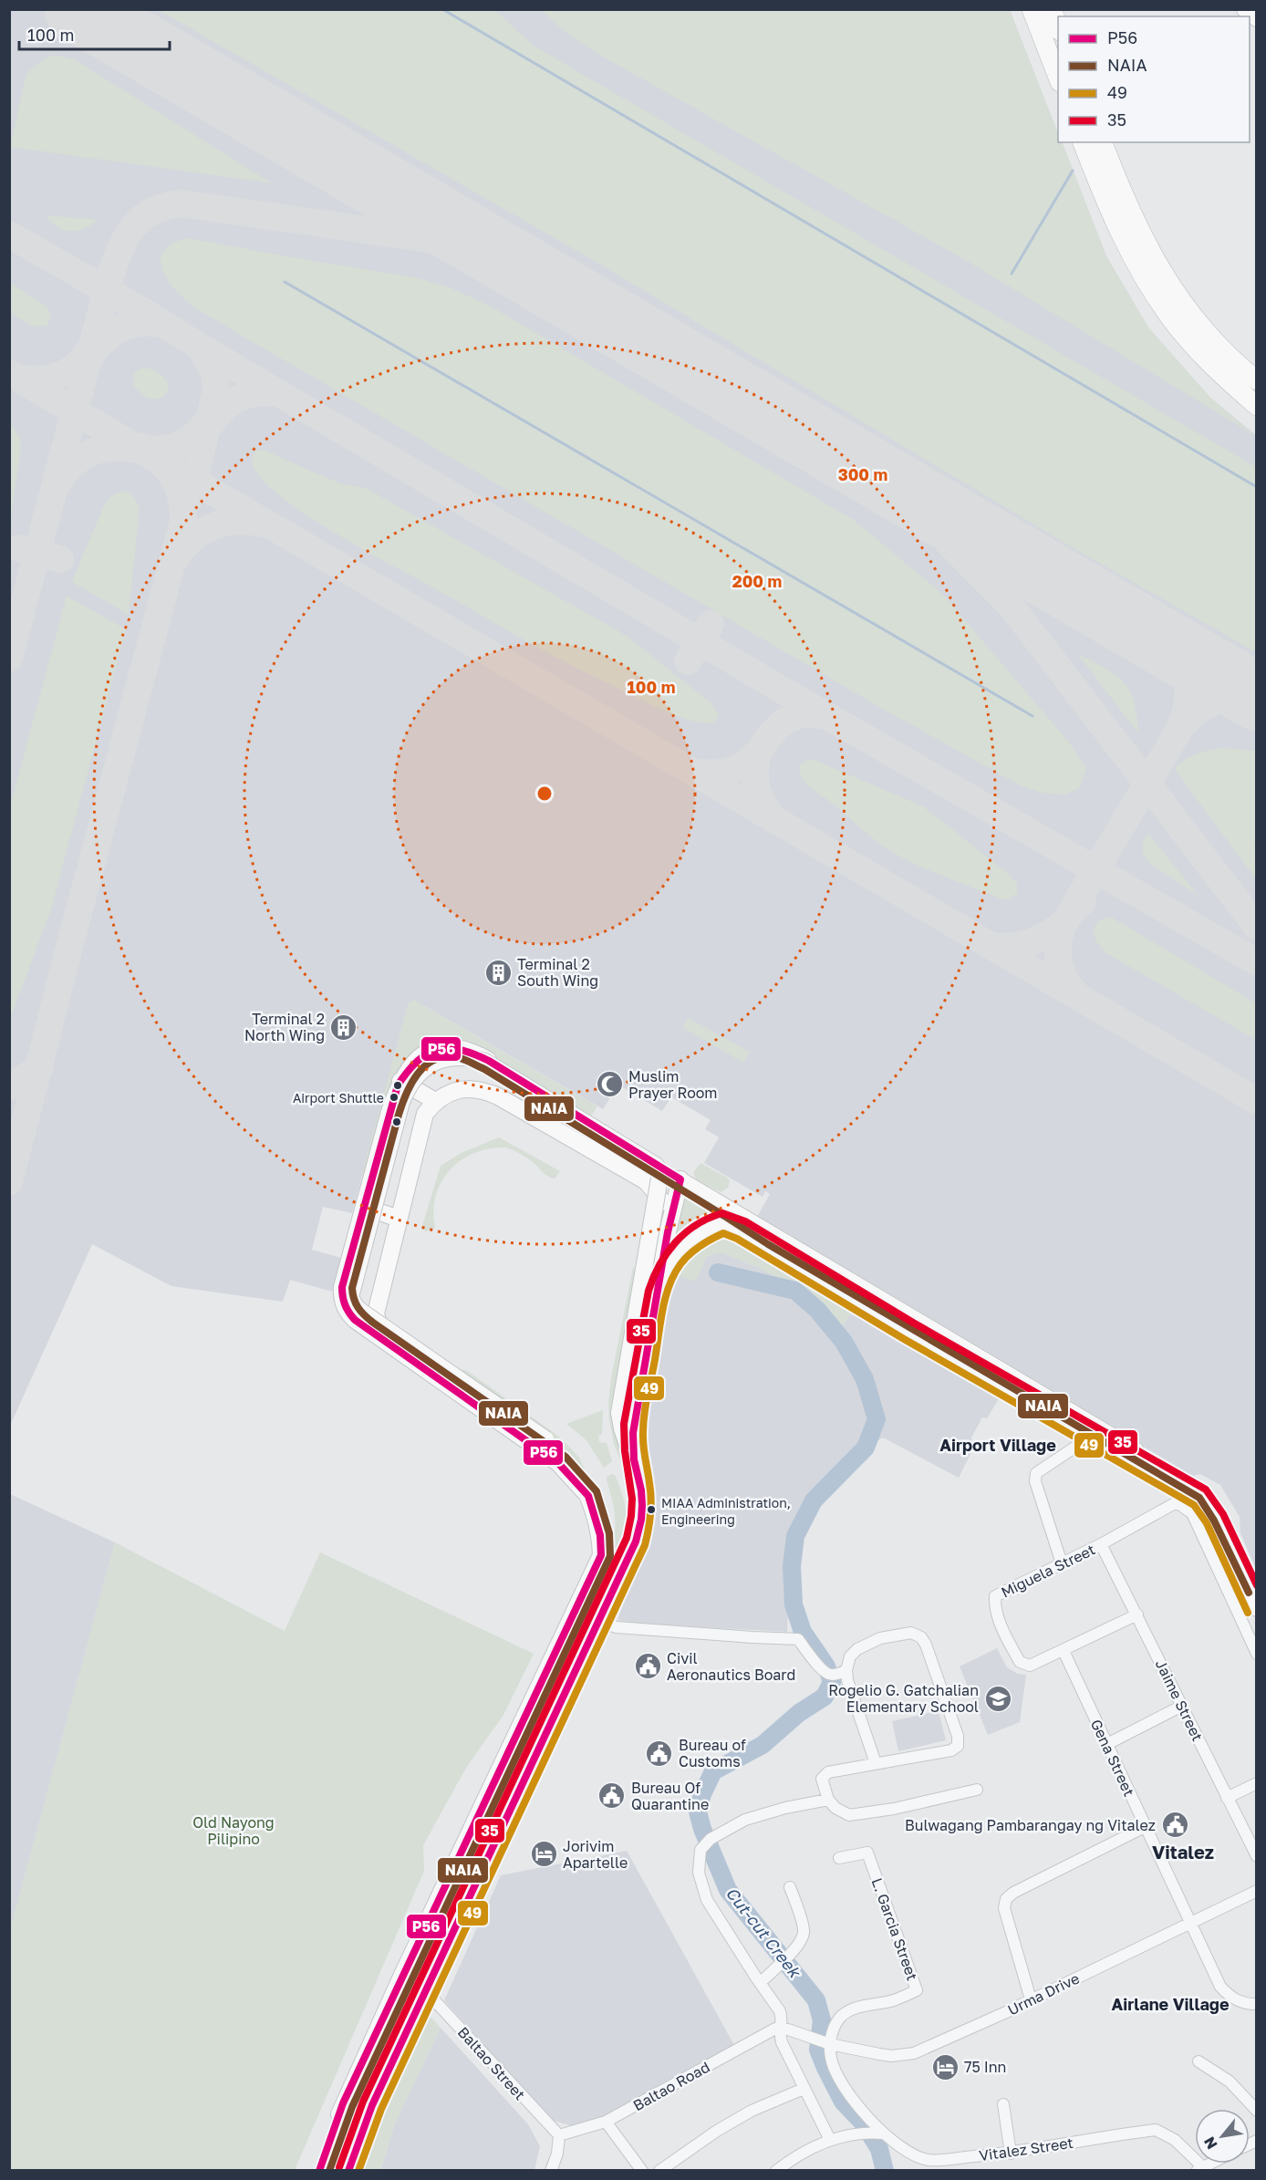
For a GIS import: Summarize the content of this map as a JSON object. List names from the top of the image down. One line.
{"streets":{"street":["Miguela Street","Jaime Street","Gena Street","L. Garcia Street","Urma Drive","Baltao Street","Baltao Road","Vitalez Street"]},"crossings":[["Miguela Street","Jaime Street"],["Miguela Street","Gena Street"],["Gena Street","Urma Drive"],["L. Garcia Street","Urma Drive"],["L. Garcia Street","Vitalez Street"],["Urma Drive","Baltao Road"],["Urma Drive","Vitalez Street"],["Baltao Street","Baltao Road"]],"districts":["Airport Village","Vitalez","Airlane Village"],"water":["Cut-cut Creek"],"parks":["Old Nayong Pilipino"],"places":{"building":["Terminal 2 South Wing","Terminal 2 North Wing"],"mosque":["Muslim Prayer Room"],"other":["Airport Shuttle","MIAA Administration, Engineering"],"public building":["Civil Aeronautics Board","Bureau of Customs","Bureau Of Quarantine","Bulwagang Pambarangay ng Vitalez"],"school or university":["Rogelio G. Gatchalian Elementary School"],"hotel":["Jorivim Apartelle","75 Inn"]},"lines":["transit line P56","transit line NAIA","transit line 35","transit line 49"],"legend":["P56","NAIA","49","35"],"scale_bar":"100 m","north":"bottom left","rings":["300 m","200 m","100 m"]}
